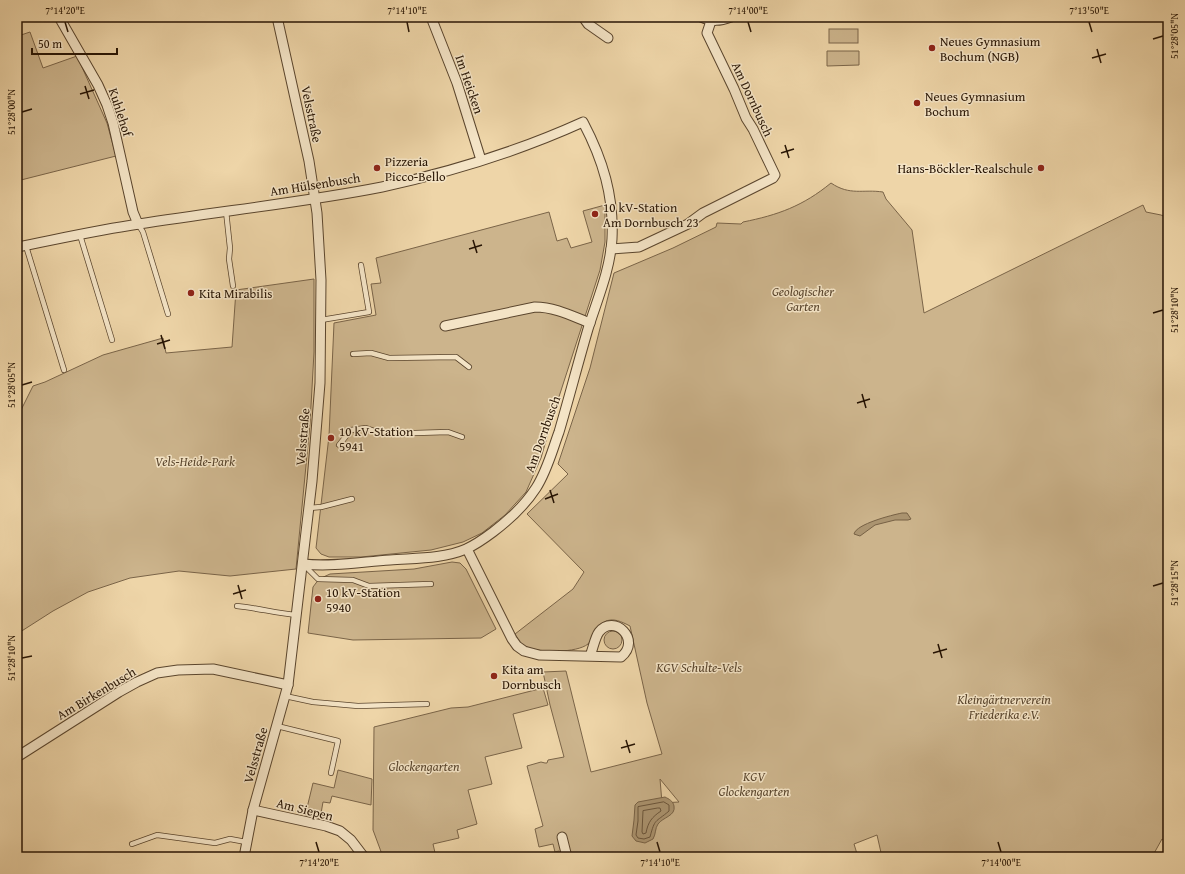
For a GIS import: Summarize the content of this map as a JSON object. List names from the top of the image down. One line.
{"streets":{"street":["Im Heicken","Am Dornbusch","Kuhlehof","Velsstraße","Am Hülsenbusch","Am Birkenbusch","Am Siepen"]},"crossings":[["Im Heicken","Am Hülsenbusch"],["Am Dornbusch","Velsstraße"],["Am Dornbusch","Am Hülsenbusch"],["Kuhlehof","Am Hülsenbusch"],["Velsstraße","Am Hülsenbusch"],["Velsstraße","Am Birkenbusch"],["Velsstraße","Am Siepen"]],"parks":["Geologischer Garten","Vels-Heide-Park","KGV Schulte-Vels","Kleingärtnerverein Friederika e.V.","Glockengarten","KGV Glockengarten"],"places":["Neues Gymnasium Bochum (NGB)","Neues Gymnasium Bochum","Pizzeria Picco-Bello","Hans-Böckler-Realschule","10 kV-Station Am Dornbusch 23","Kita Mirabilis","10 kV-Station 5941","10 kV-Station 5940","Kita am Dornbusch"],"scale_bar":"50 m","coordinates":["7°14'20\"E","7°14'10\"E","7°14'00\"E","7°13'50\"E","51°28'05\"N","51°28'00\"N","51°28'10\"N","51°28'15\"N"]}
